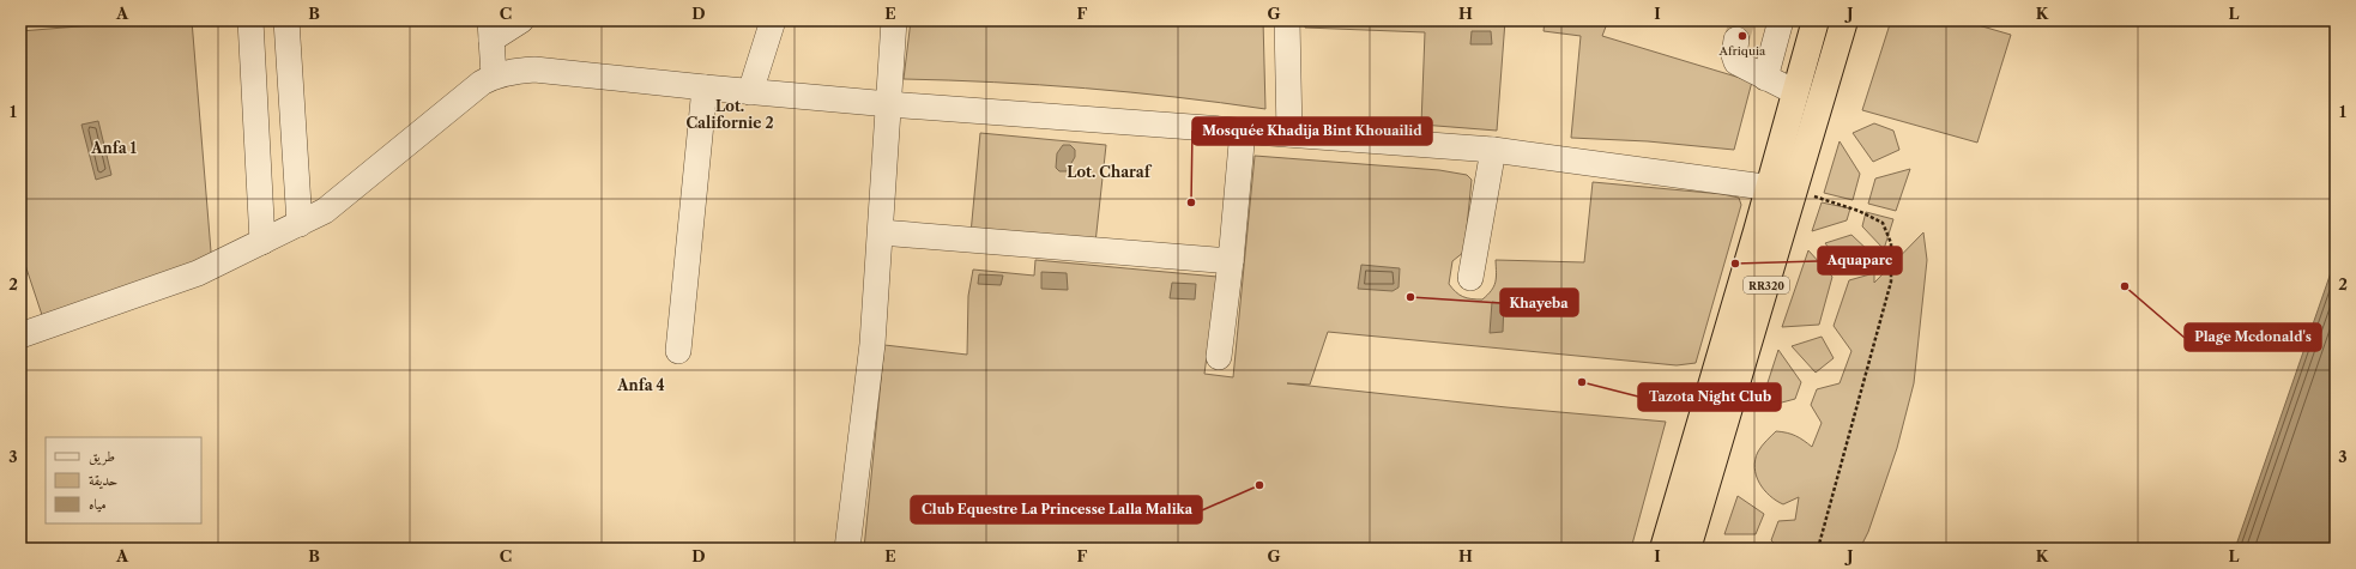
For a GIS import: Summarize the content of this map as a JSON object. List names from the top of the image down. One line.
{"streets":{"highway":["RR320"]},"districts":["Lot. Californie 2","Anfa 1","Lot. Charaf","Anfa 4"],"places":["Afriquia","Mosquée Khadija Bint Khouailid","Aquaparc","Plage Mcdonald's","Khayeba","Tazota Night Club","Club Equestre La Princesse Lalla Malika"],"legend":["طريق","حديقة","مياه"],"grid":{"columns":["A","B","C","D","E","F","G","H","I","J","K","L"],"rows":["1","2","3"]}}
